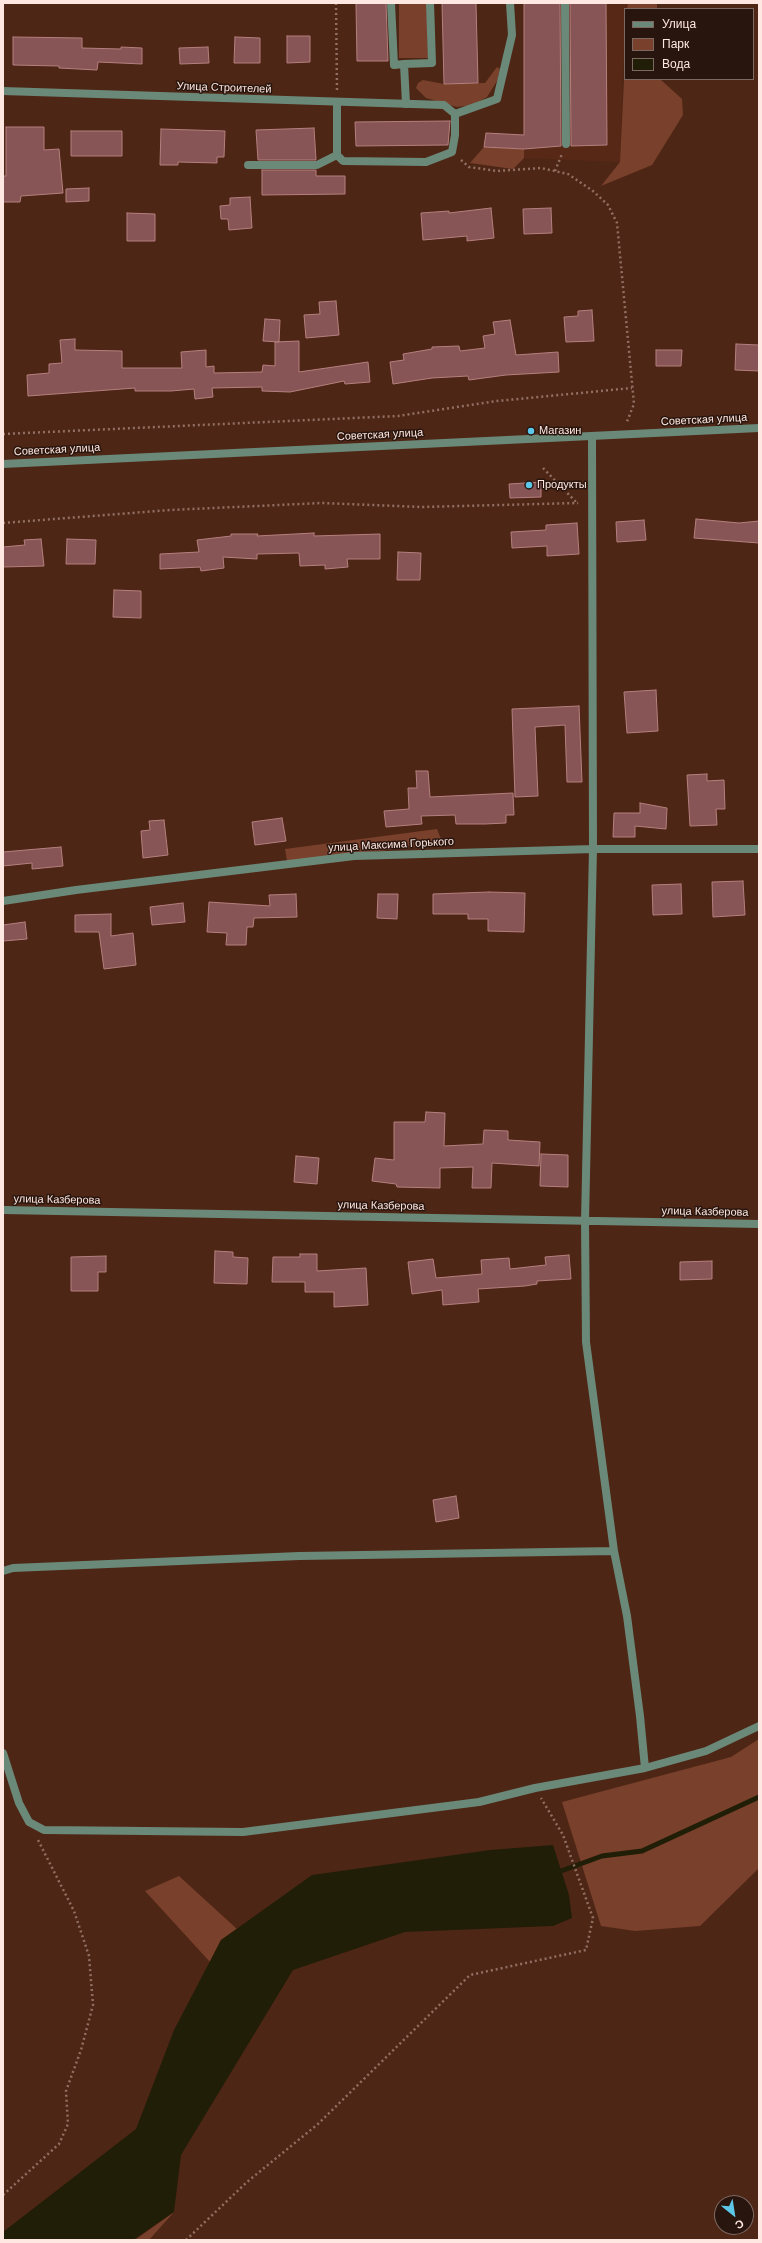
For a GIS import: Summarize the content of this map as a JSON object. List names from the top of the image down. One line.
{"streets":{"street":["Улица Строителей","Советская улица","улица Максима Горького","улица Казберова"]},"places":["Магазин","Продукты"],"legend":["Улица","Парк","Вода"],"north":"bottom right"}
